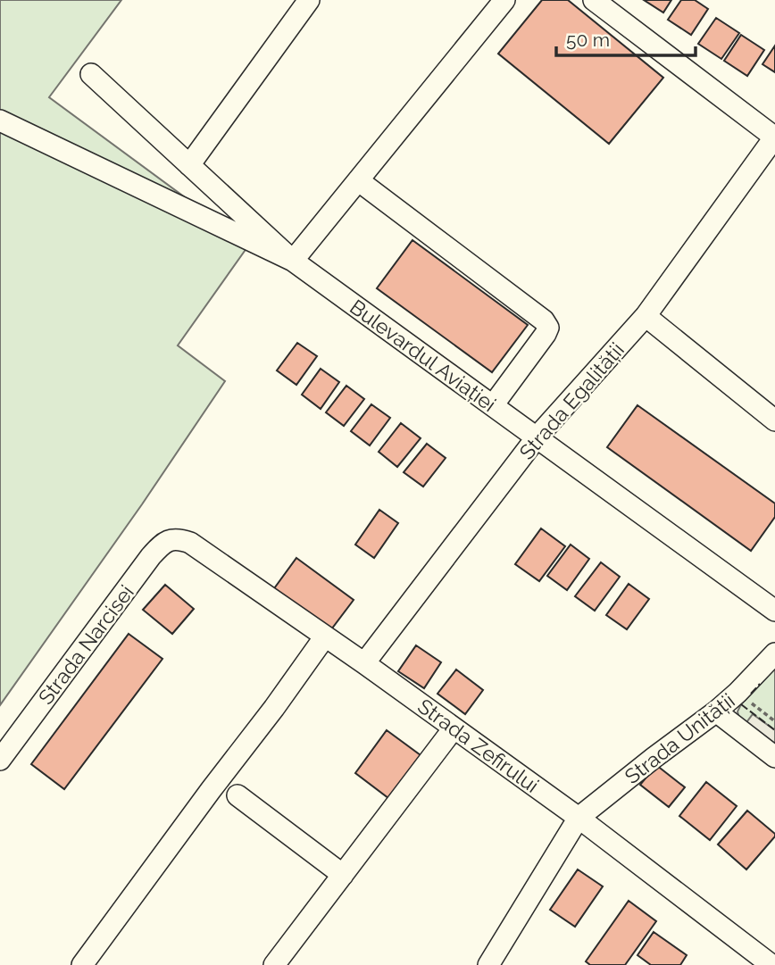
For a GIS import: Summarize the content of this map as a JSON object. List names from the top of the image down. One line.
{"streets":{"street":["Bulevardul Aviației","Strada Egalității","Strada Narcisei","Strada Unității","Strada Zefirului"]},"crossings":[["Bulevardul Aviației","Strada Egalității"],["Strada Egalității","Strada Zefirului"],["Strada Narcisei","Strada Zefirului"],["Strada Unității","Strada Zefirului"]],"scale_bar":"50 m"}
